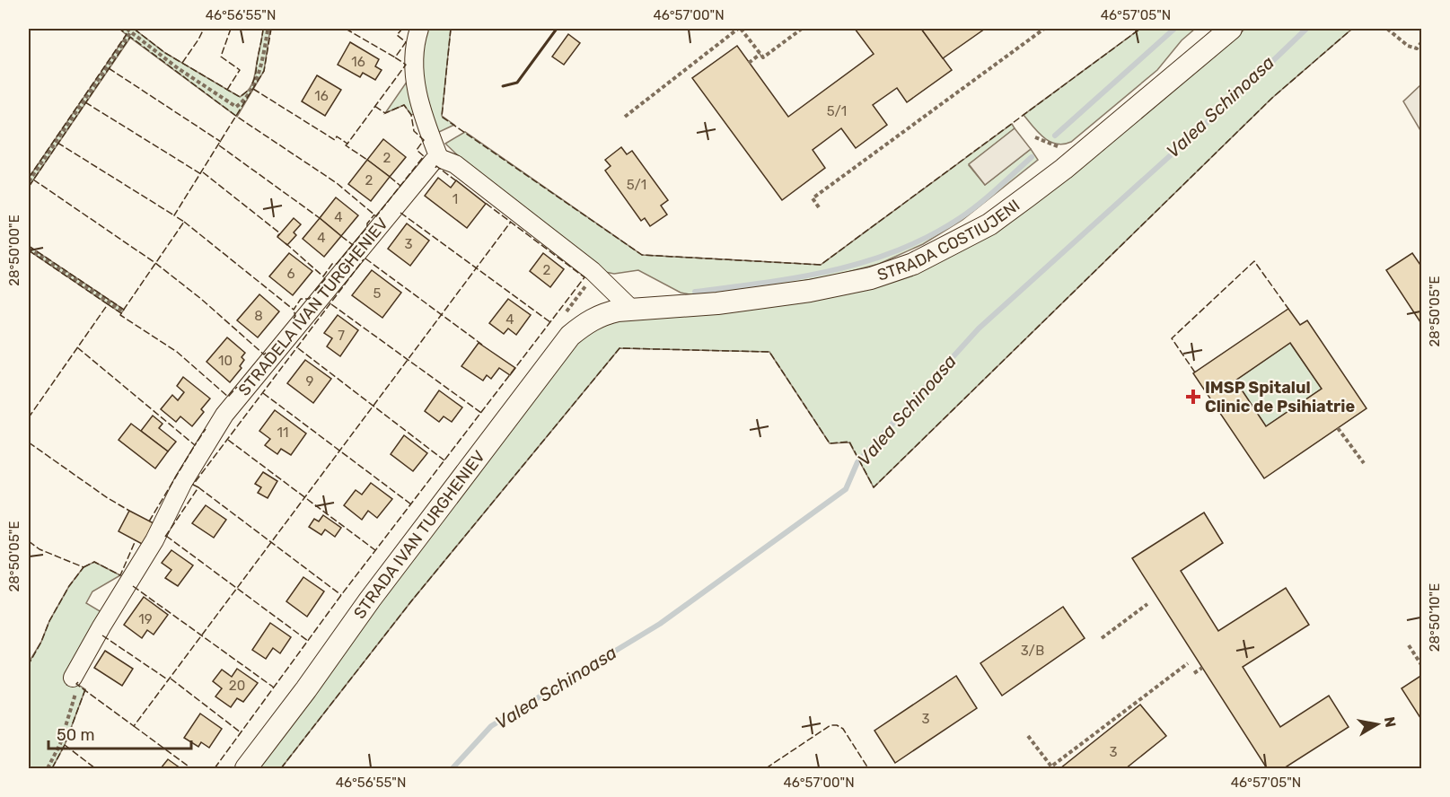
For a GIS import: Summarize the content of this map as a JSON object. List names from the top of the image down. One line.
{"streets":{"street":["STRADA COSTIUJENI","STRADELA IVAN TURGHENIEV","STRADA IVAN TURGHENIEV"]},"crossings":[["STRADA COSTIUJENI","STRADA IVAN TURGHENIEV"]],"water":["Valea Schinoasa"],"places":{"health":["IMSP Spitalul Clinic de Psihiatrie"]},"house_numbers":["16","16","5/1","2","2","5/1","1","4","4","3","2","6","5","8","4","7","10","9","11","19","3/B","20","3","3"],"scale_bar":"50 m","north":"right","coordinates":["46°56'55\"N","46°57'00\"N","46°57'05\"N","28°50'00\"E","28°50'05\"E","28°50'10\"E"]}
